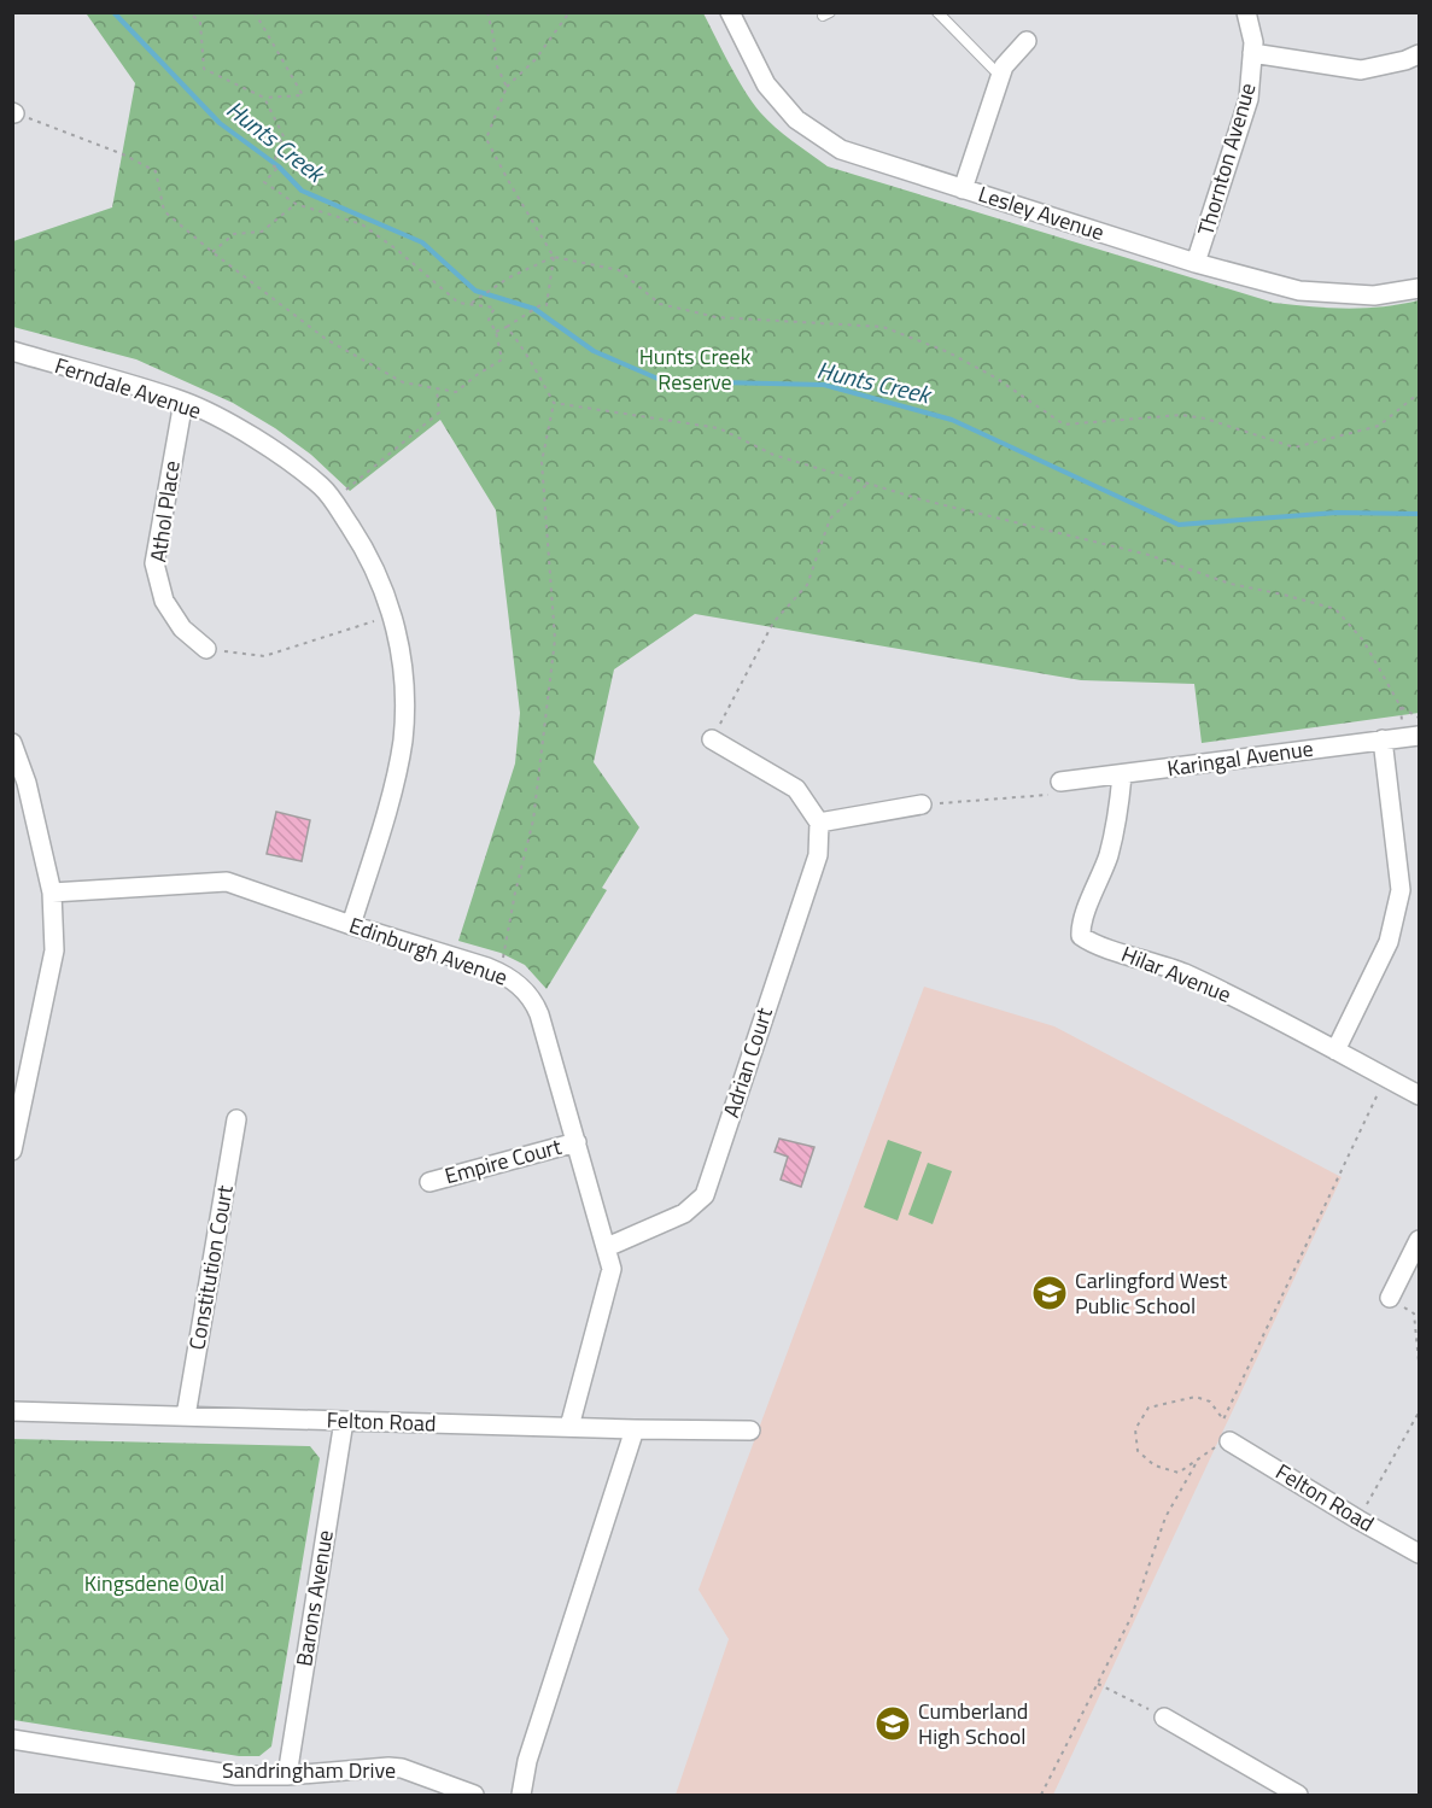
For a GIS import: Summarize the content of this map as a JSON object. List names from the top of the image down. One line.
{"streets":{"street":["Thornton Avenue","Lesley Avenue","Ferndale Avenue","Athol Place","Karingal Avenue","Edinburgh Avenue","Hilar Avenue","Adrian Court","Empire Court","Constitution Court","Felton Road","Barons Avenue","Sandringham Drive"]},"crossings":[["Thornton Avenue","Lesley Avenue"],["Ferndale Avenue","Athol Place"],["Ferndale Avenue","Edinburgh Avenue"],["Karingal Avenue","Hilar Avenue"],["Edinburgh Avenue","Adrian Court"],["Edinburgh Avenue","Empire Court"],["Edinburgh Avenue","Felton Road"],["Constitution Court","Felton Road"],["Felton Road","Barons Avenue"],["Barons Avenue","Sandringham Drive"]],"water":["Hunts Creek"],"parks":["Hunts Creek Reserve","Kingsdene Oval"],"places":{"school or university":["Carlingford West Public School","Cumberland High School"]}}
